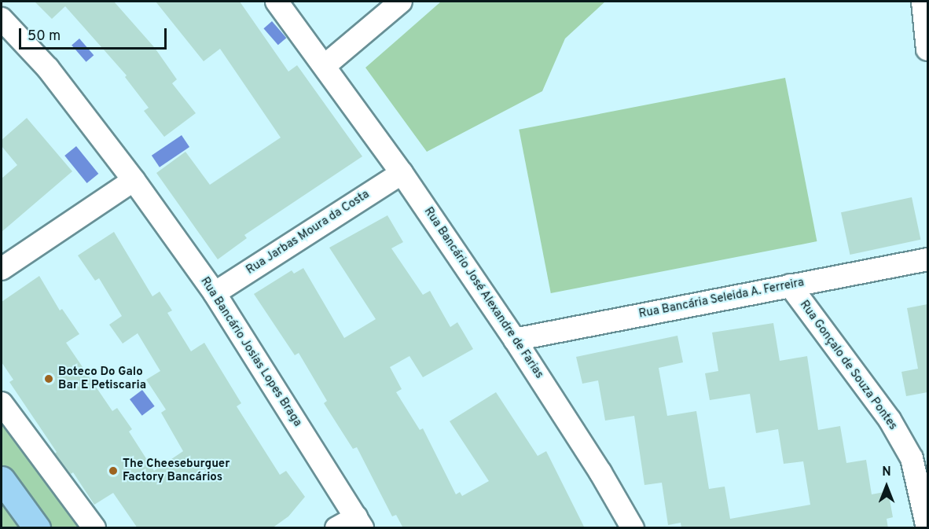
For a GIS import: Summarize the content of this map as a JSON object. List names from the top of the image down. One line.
{"streets":{"street":["Rua Jarbas Moura da Costa","Rua Bancário José Alexandre de Farias","Rua Bancária Seleida A. Ferreira","Rua Bancário Josias Lopes Braga","Rua Gonçalo de Souza Pontes"]},"crossings":[["Rua Jarbas Moura da Costa","Rua Bancário José Alexandre de Farias"],["Rua Jarbas Moura da Costa","Rua Bancário Josias Lopes Braga"],["Rua Bancário José Alexandre de Farias","Rua Bancária Seleida A. Ferreira"],["Rua Bancária Seleida A. Ferreira","Rua Gonçalo de Souza Pontes"]],"places":["Boteco Do Galo Bar E Petiscaria","The Cheeseburguer Factory Bancários"],"scale_bar":"50 m","north":"top"}
